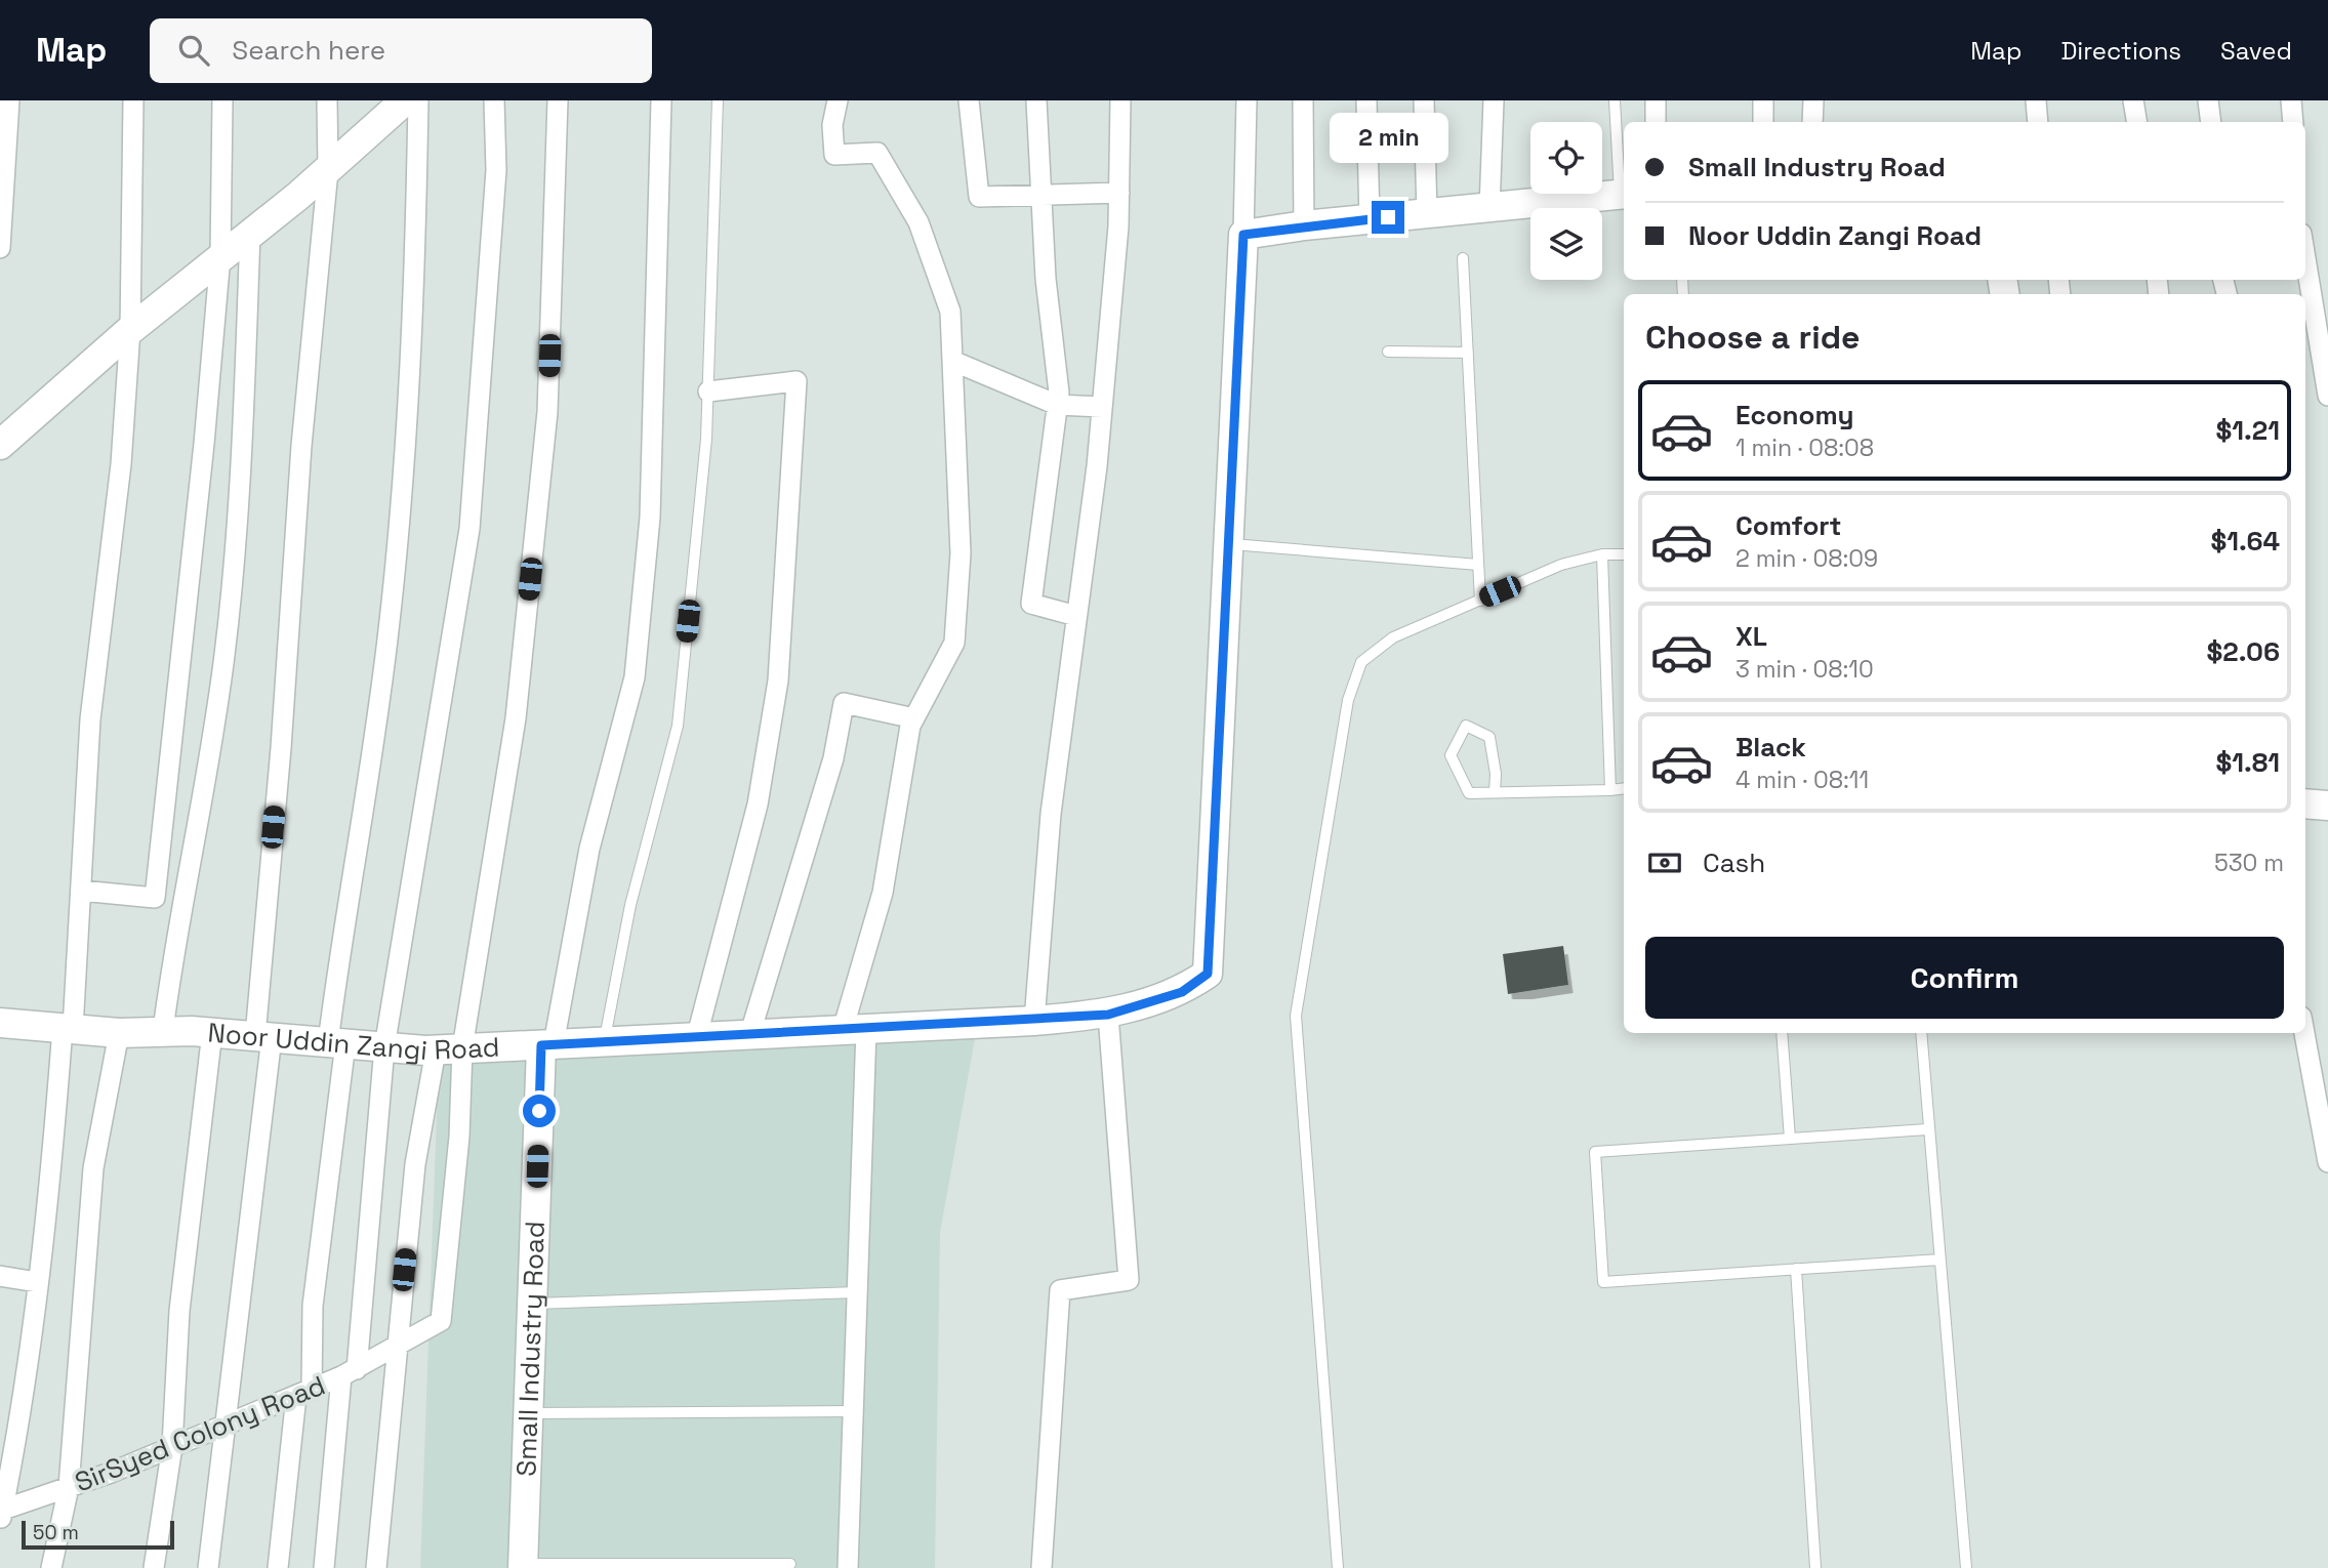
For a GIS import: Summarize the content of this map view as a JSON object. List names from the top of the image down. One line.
{"streets":{"street":["Noor Uddin Zangi Road","Small Industry Road","SirSyed Colony Road"]},"crossings":[["Noor Uddin Zangi Road","Small Industry Road"],["Noor Uddin Zangi Road","SirSyed Colony Road"]],"scale_bar":"50 m","page":{"header":"Map","search":"Search here","nav":["Map","Directions","Saved"],"bubble":"2 min","banner":["Small Industry Road","Noor Uddin Zangi Road"],"heading":"Choose a ride","list":[{"name":"Economy","note":"1 min · 08:08","value":"$1.21"},{"name":"Comfort","note":"2 min · 08:09","value":"$1.64"},{"name":"XL","note":"3 min · 08:10","value":"$2.06"},{"name":"Black","note":"4 min · 08:11","value":"$1.81"}],"pay":["Cash","530 m"],"buttons":"Confirm","scale":"50 m"}}
